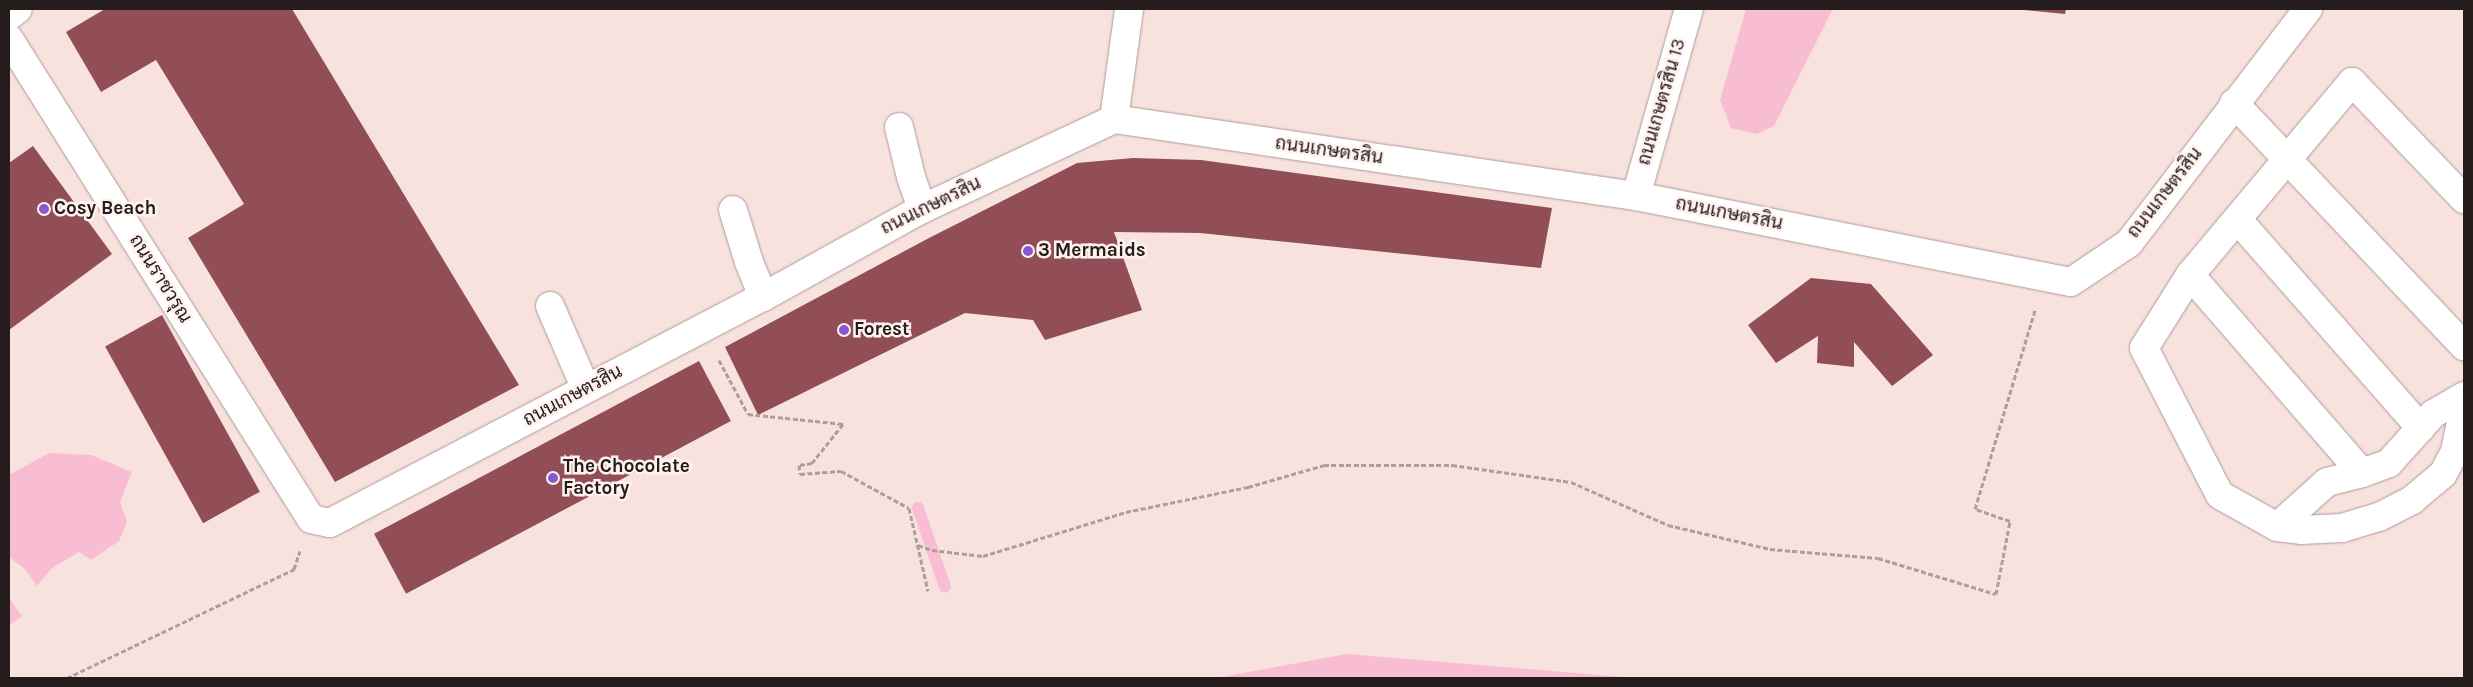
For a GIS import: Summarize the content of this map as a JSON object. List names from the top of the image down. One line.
{"streets":{"street":["ถนนเกษตรสิน 13","ถนนเกษตรสิน","ถนนราชวรุณ"]},"crossings":[["ถนนเกษตรสิน 13","ถนนเกษตรสิน"],["ถนนเกษตรสิน","ถนนราชวรุณ"]],"places":["Cosy Beach","3 Mermaids","Forest","The Chocolate Factory"]}
